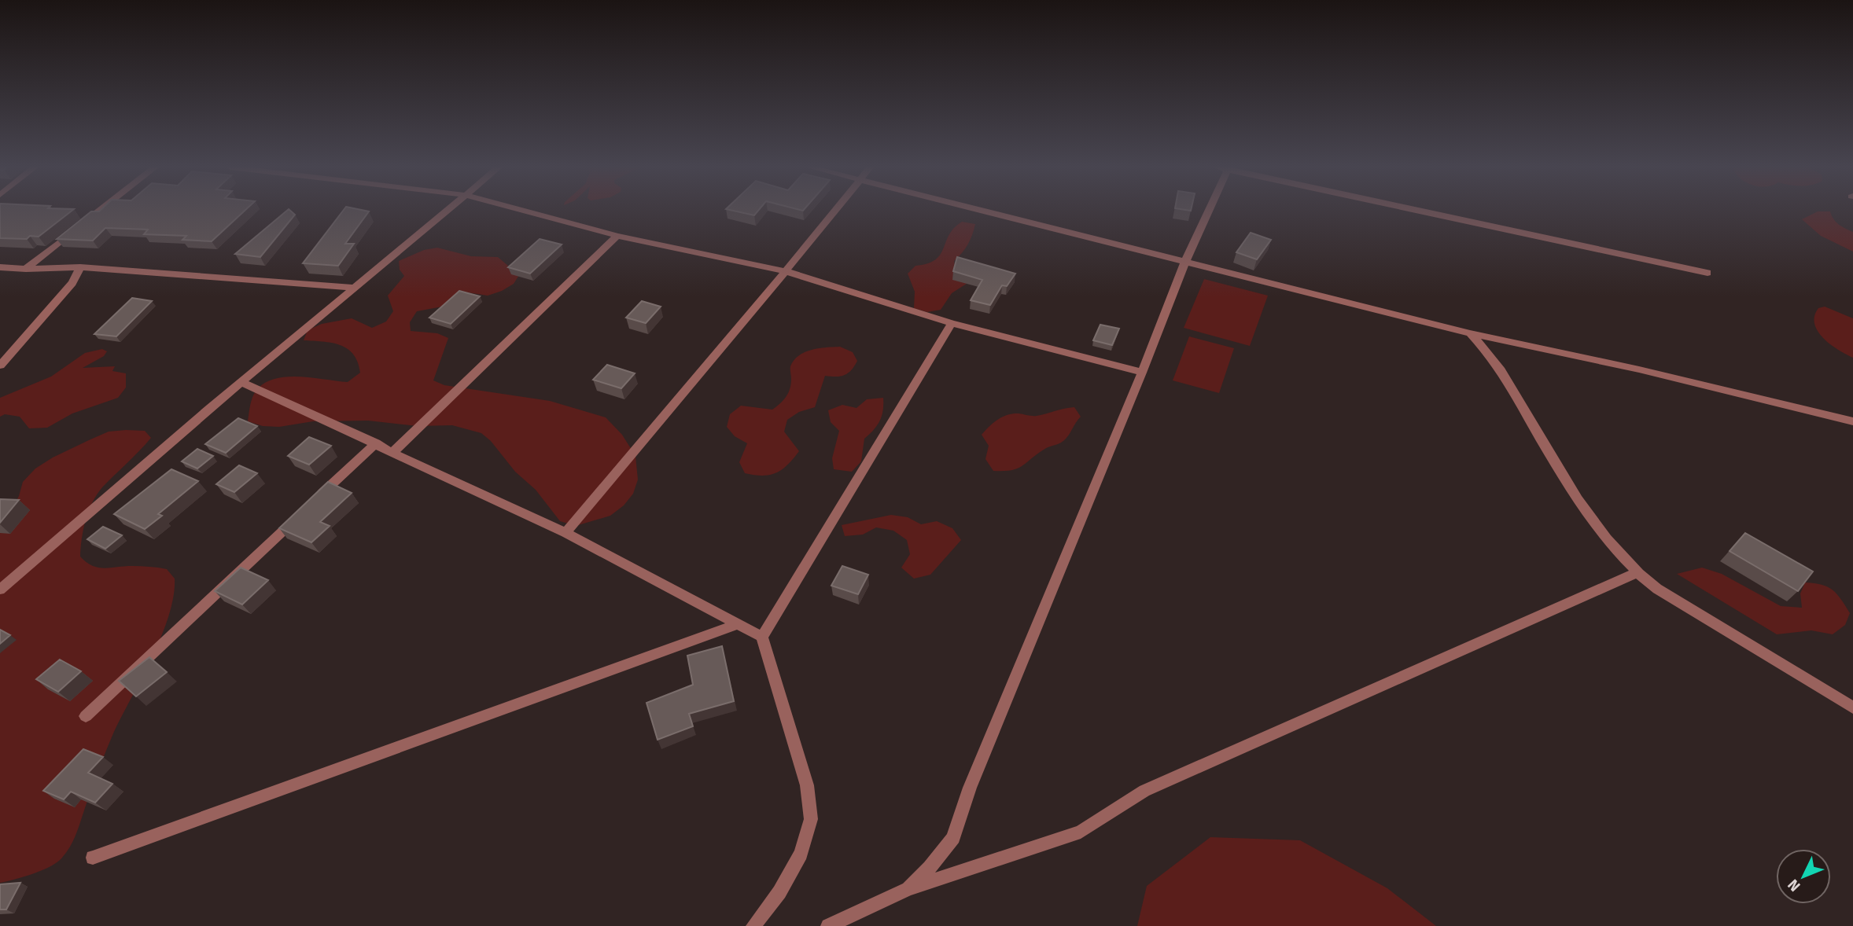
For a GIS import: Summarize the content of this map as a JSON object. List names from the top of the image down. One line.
{"north":"bottom left"}
